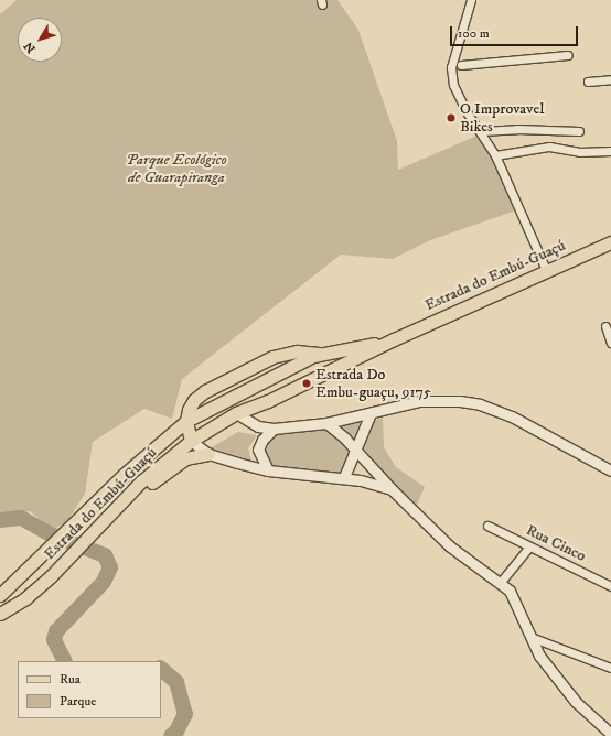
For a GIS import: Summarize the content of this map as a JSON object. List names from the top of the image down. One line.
{"streets":{"main road":["Estrada do Embú-Guaçú"],"street":["Rua Cinco"]},"parks":["Parque Ecológico de Guarapiranga"],"places":["O Improvavel Bikes","Estrada Do Embu-guaçu, 9175"],"legend":["Rua","Parque"],"scale_bar":"100 m","north":"bottom left"}
